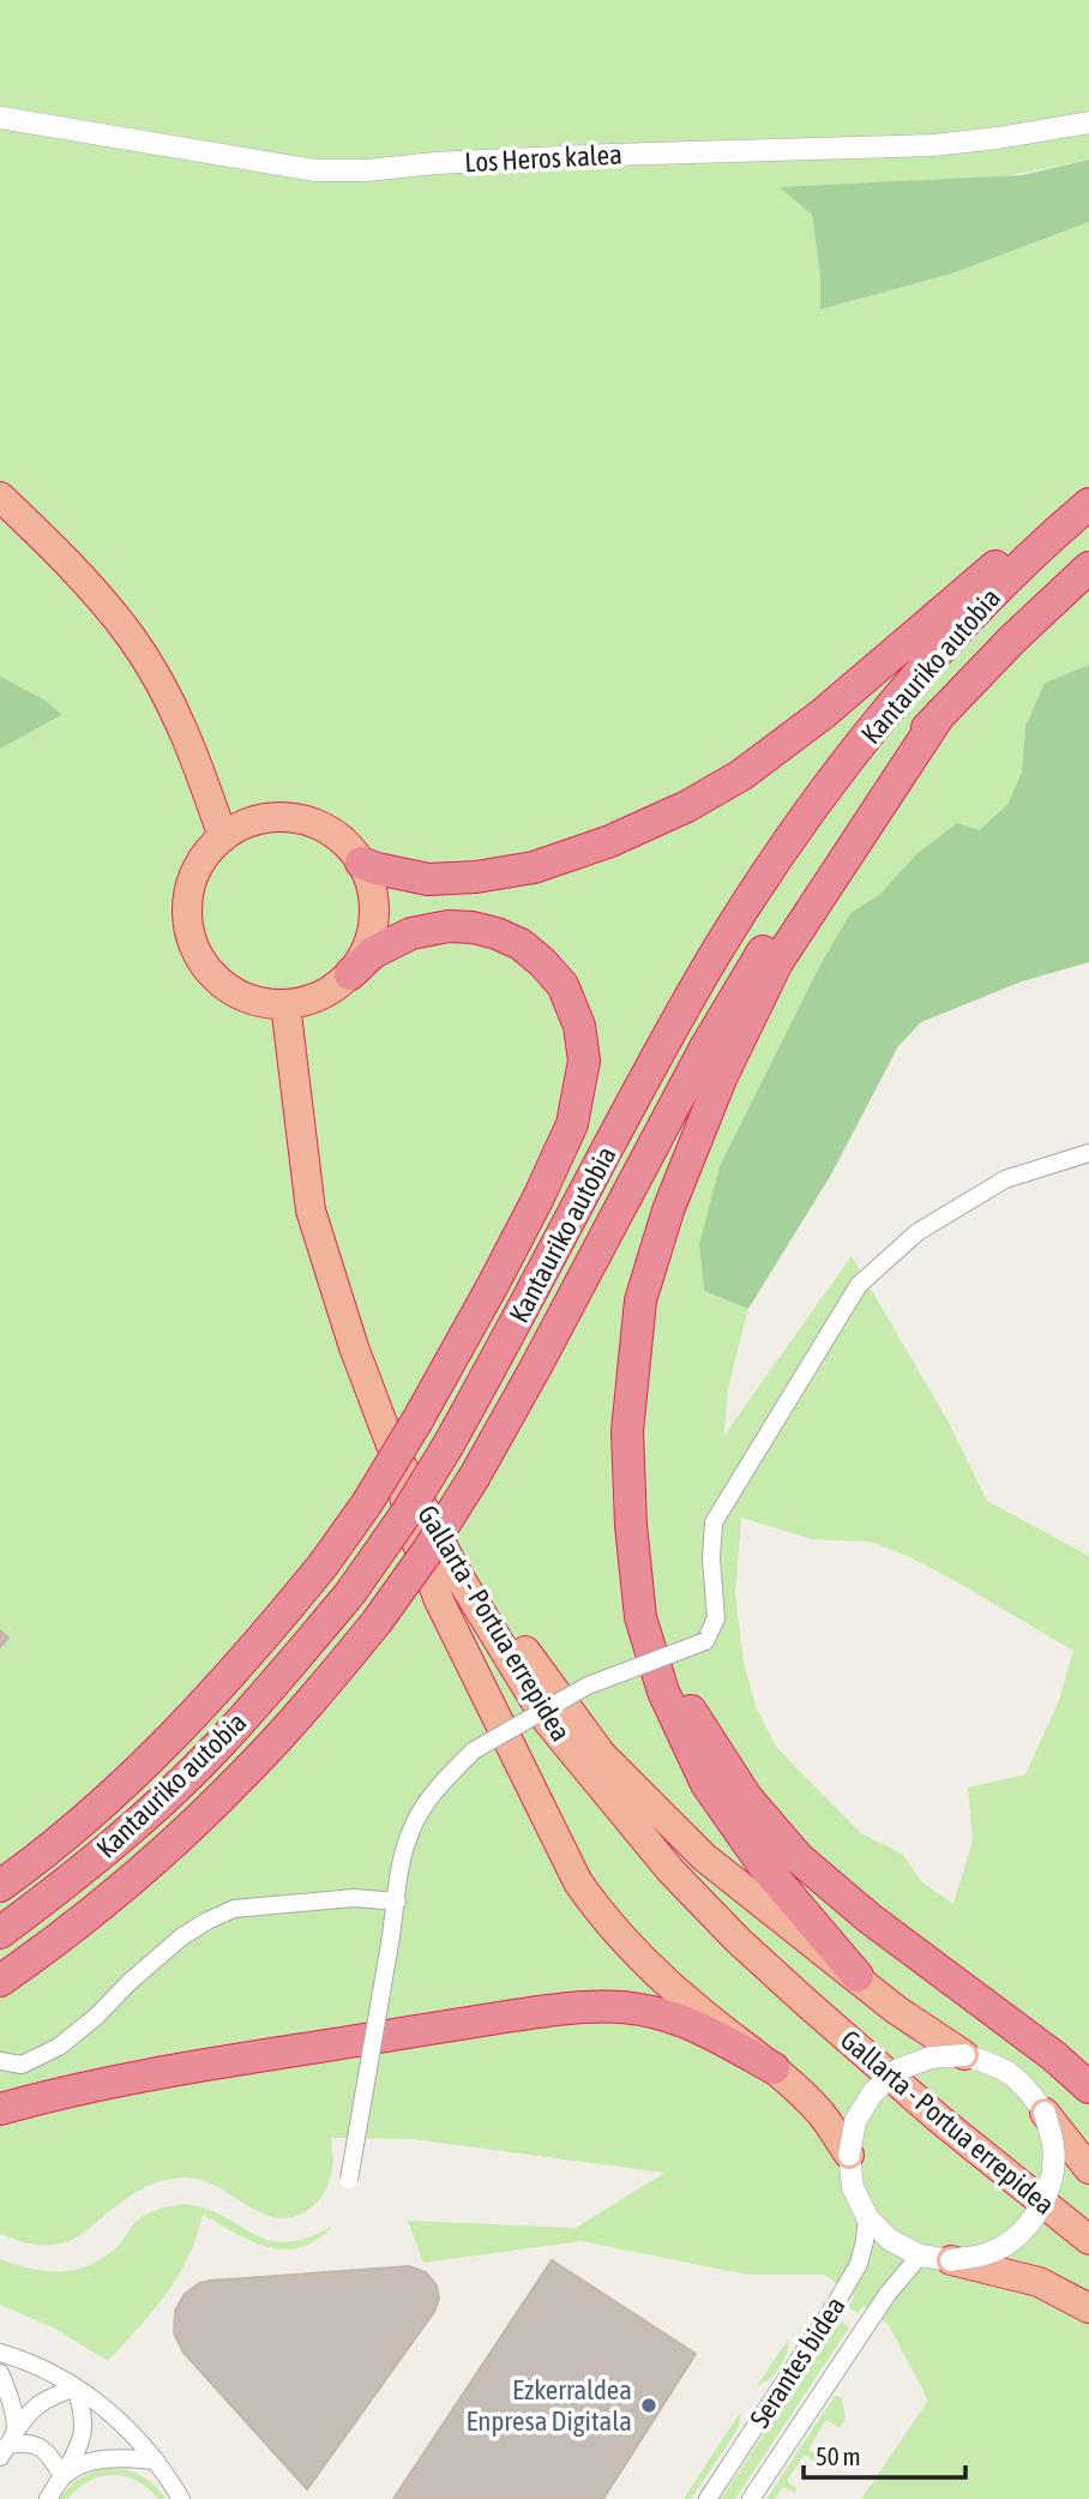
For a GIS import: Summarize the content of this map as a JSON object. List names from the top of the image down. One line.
{"streets":{"highway":["Kantauriko autobia","Gallarta - Portua errepidea"],"street":["Los Heros kalea","Serantes bidea"]},"places":["Ezkerraldea Enpresa Digitala"],"scale_bar":"50 m"}
